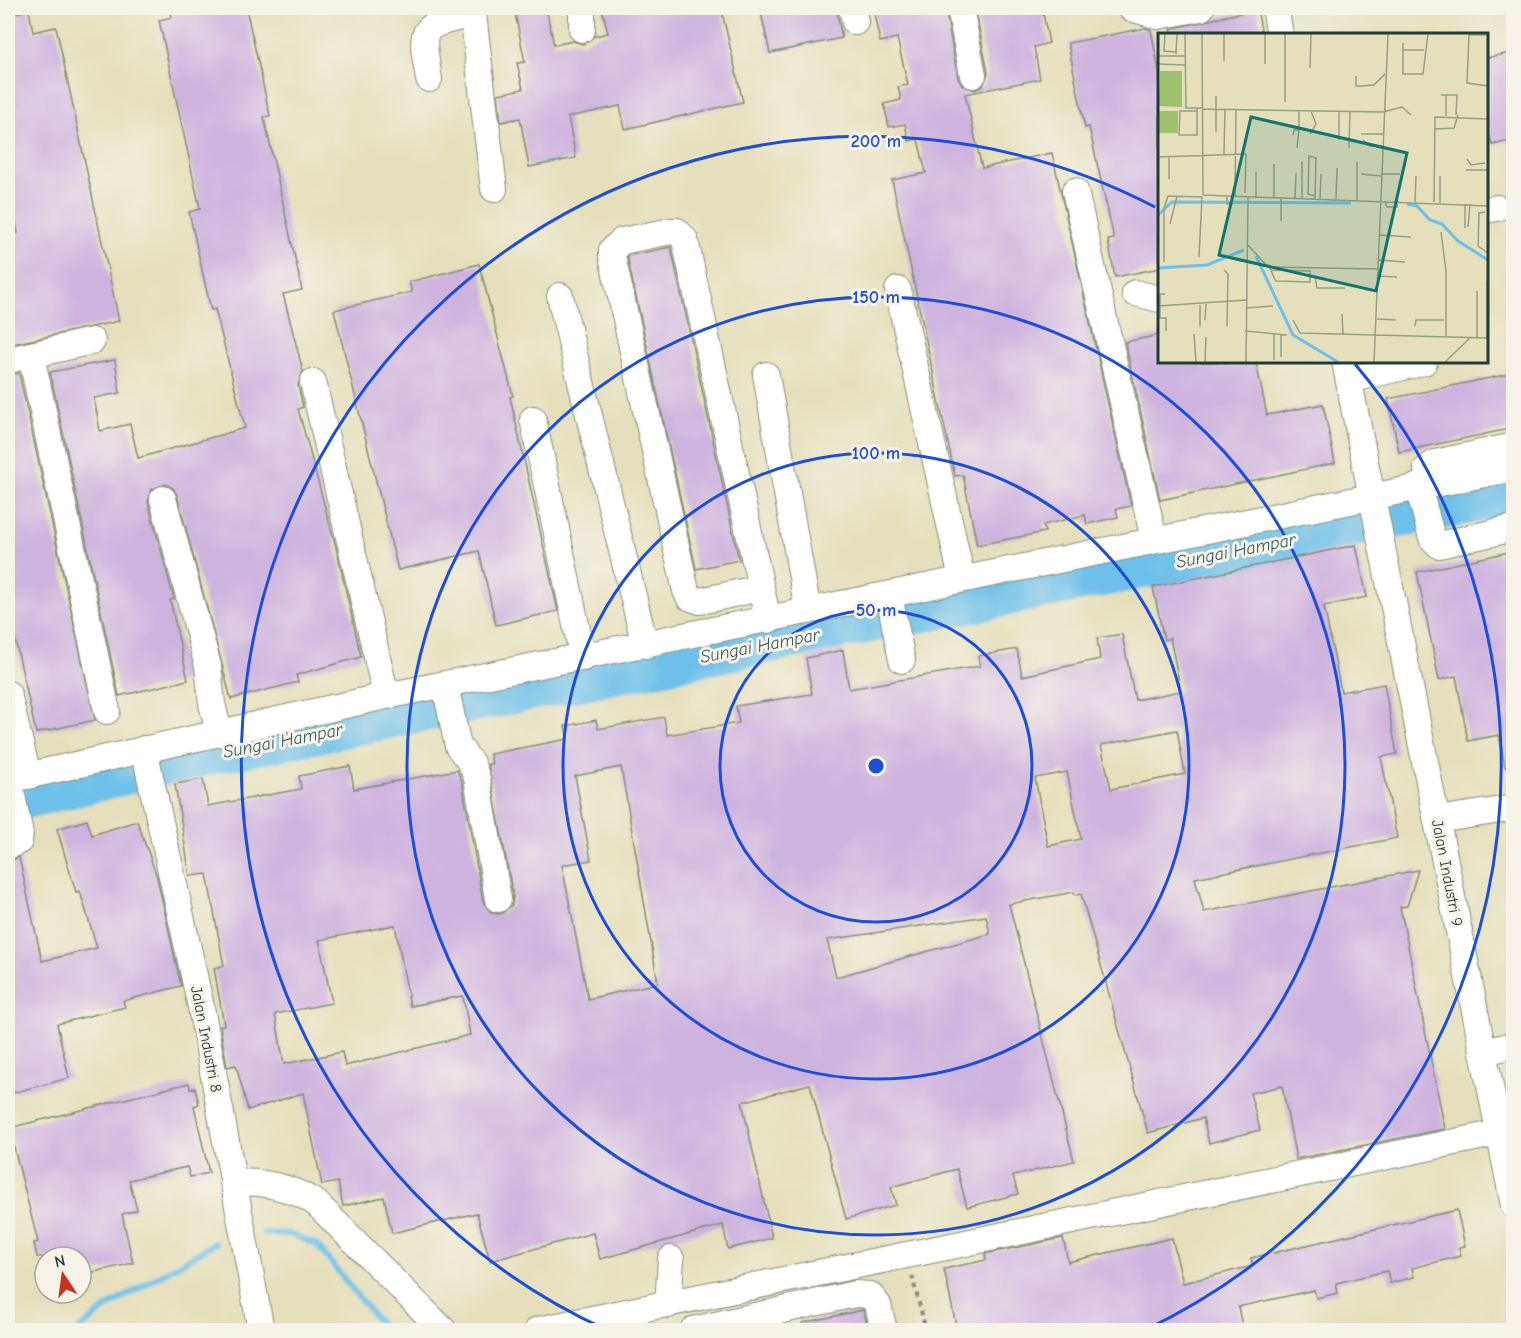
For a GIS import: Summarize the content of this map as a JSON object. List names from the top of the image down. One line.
{"streets":{"street":["Jalan Industri 9","Jalan Industri 8"]},"water":["Sungai Hampar"],"north":"top","rings":["200 m","150 m","100 m","50 m"]}
